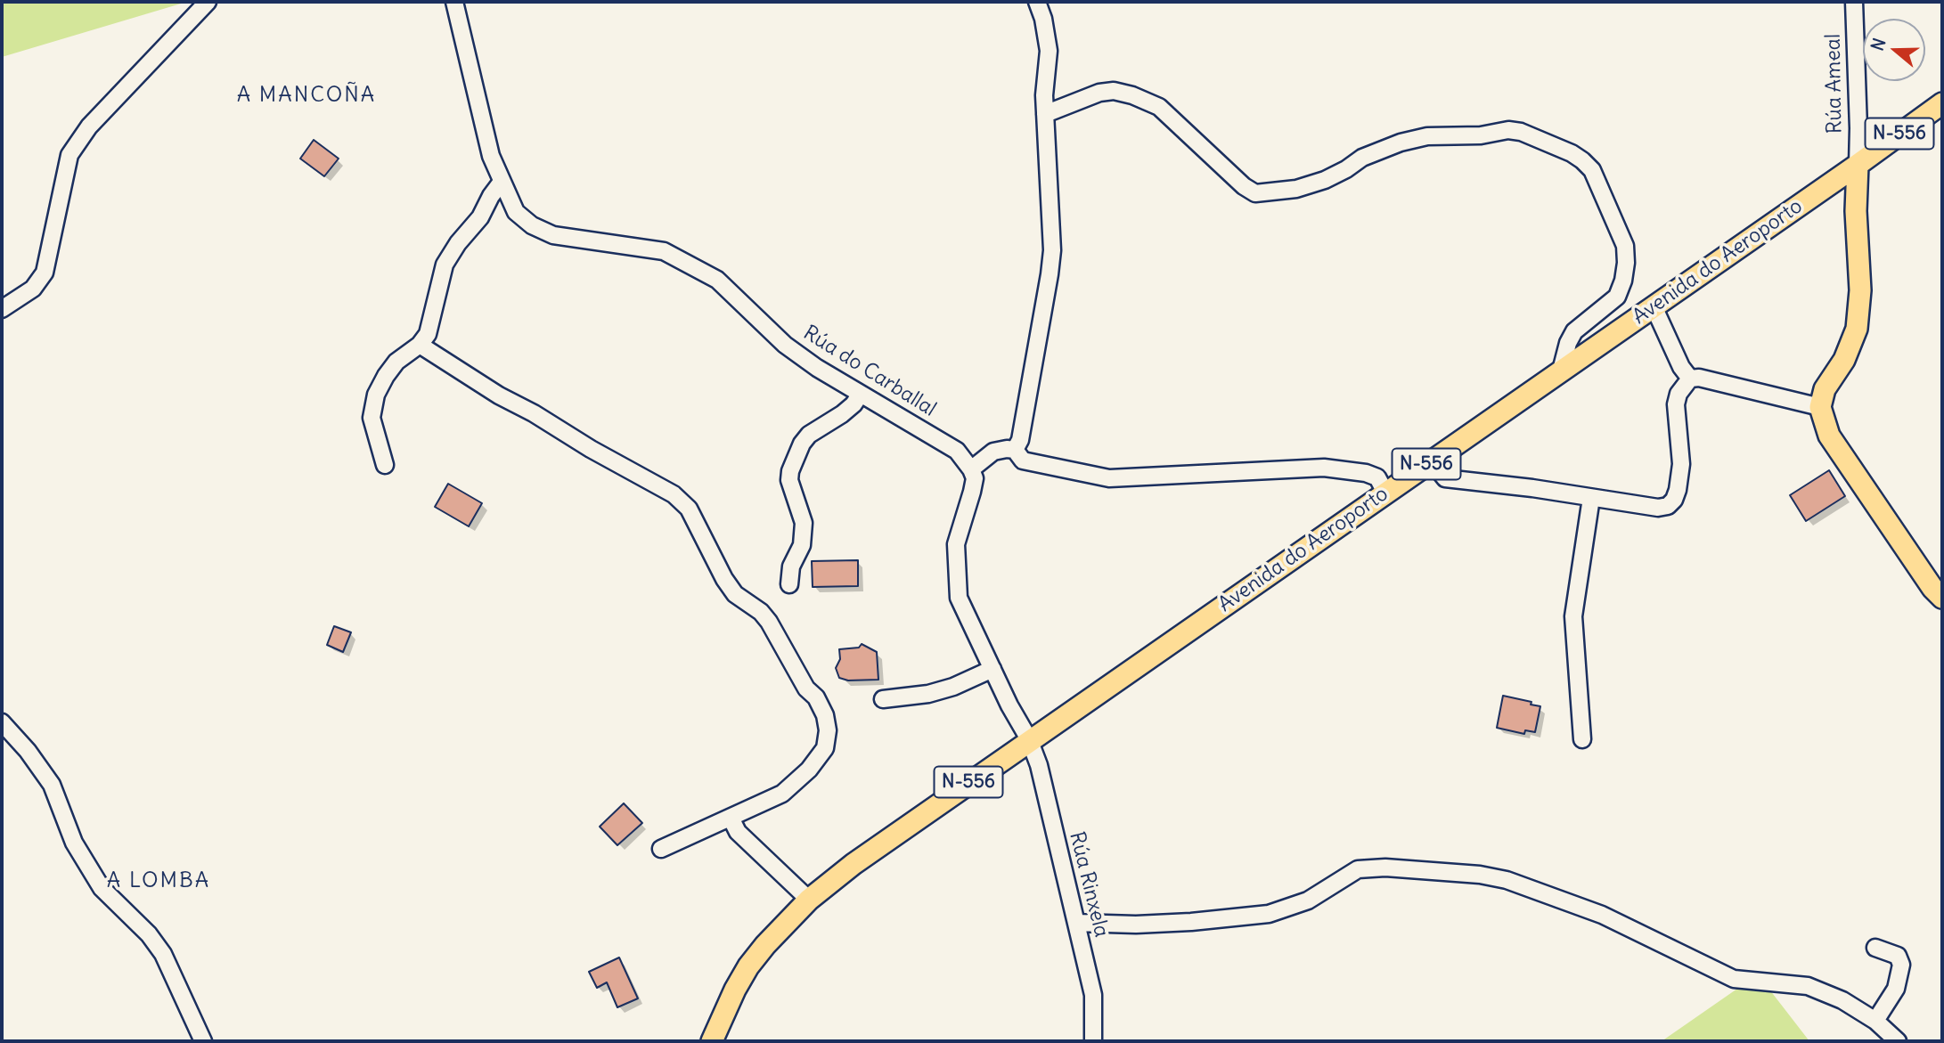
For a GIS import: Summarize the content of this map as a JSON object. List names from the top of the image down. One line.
{"streets":{"main road":["N-556","Avenida do Aeroporto"],"street":["Rúa Ameal","Rúa do Carballal","Rúa Rinxela"]},"crossings":[["Rúa Ameal","Avenida do Aeroporto"],["Avenida do Aeroporto","Rúa Rinxela"]],"districts":["A MANCOÑA","A LOMBA"],"north":"left"}
